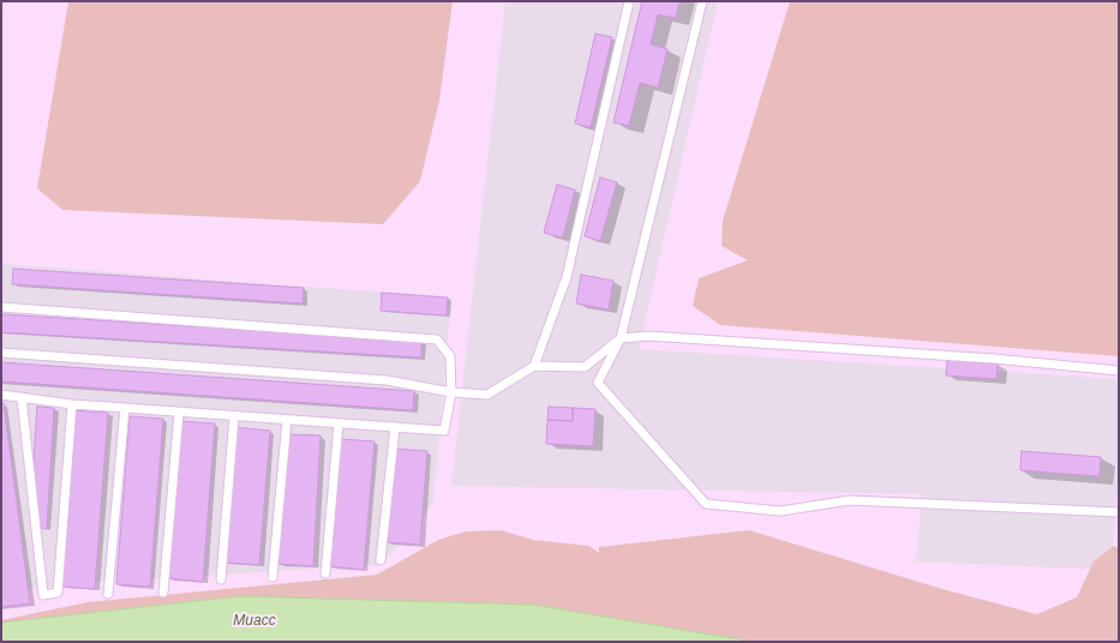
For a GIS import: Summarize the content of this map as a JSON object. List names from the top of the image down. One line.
{"water":["Миасс"]}
